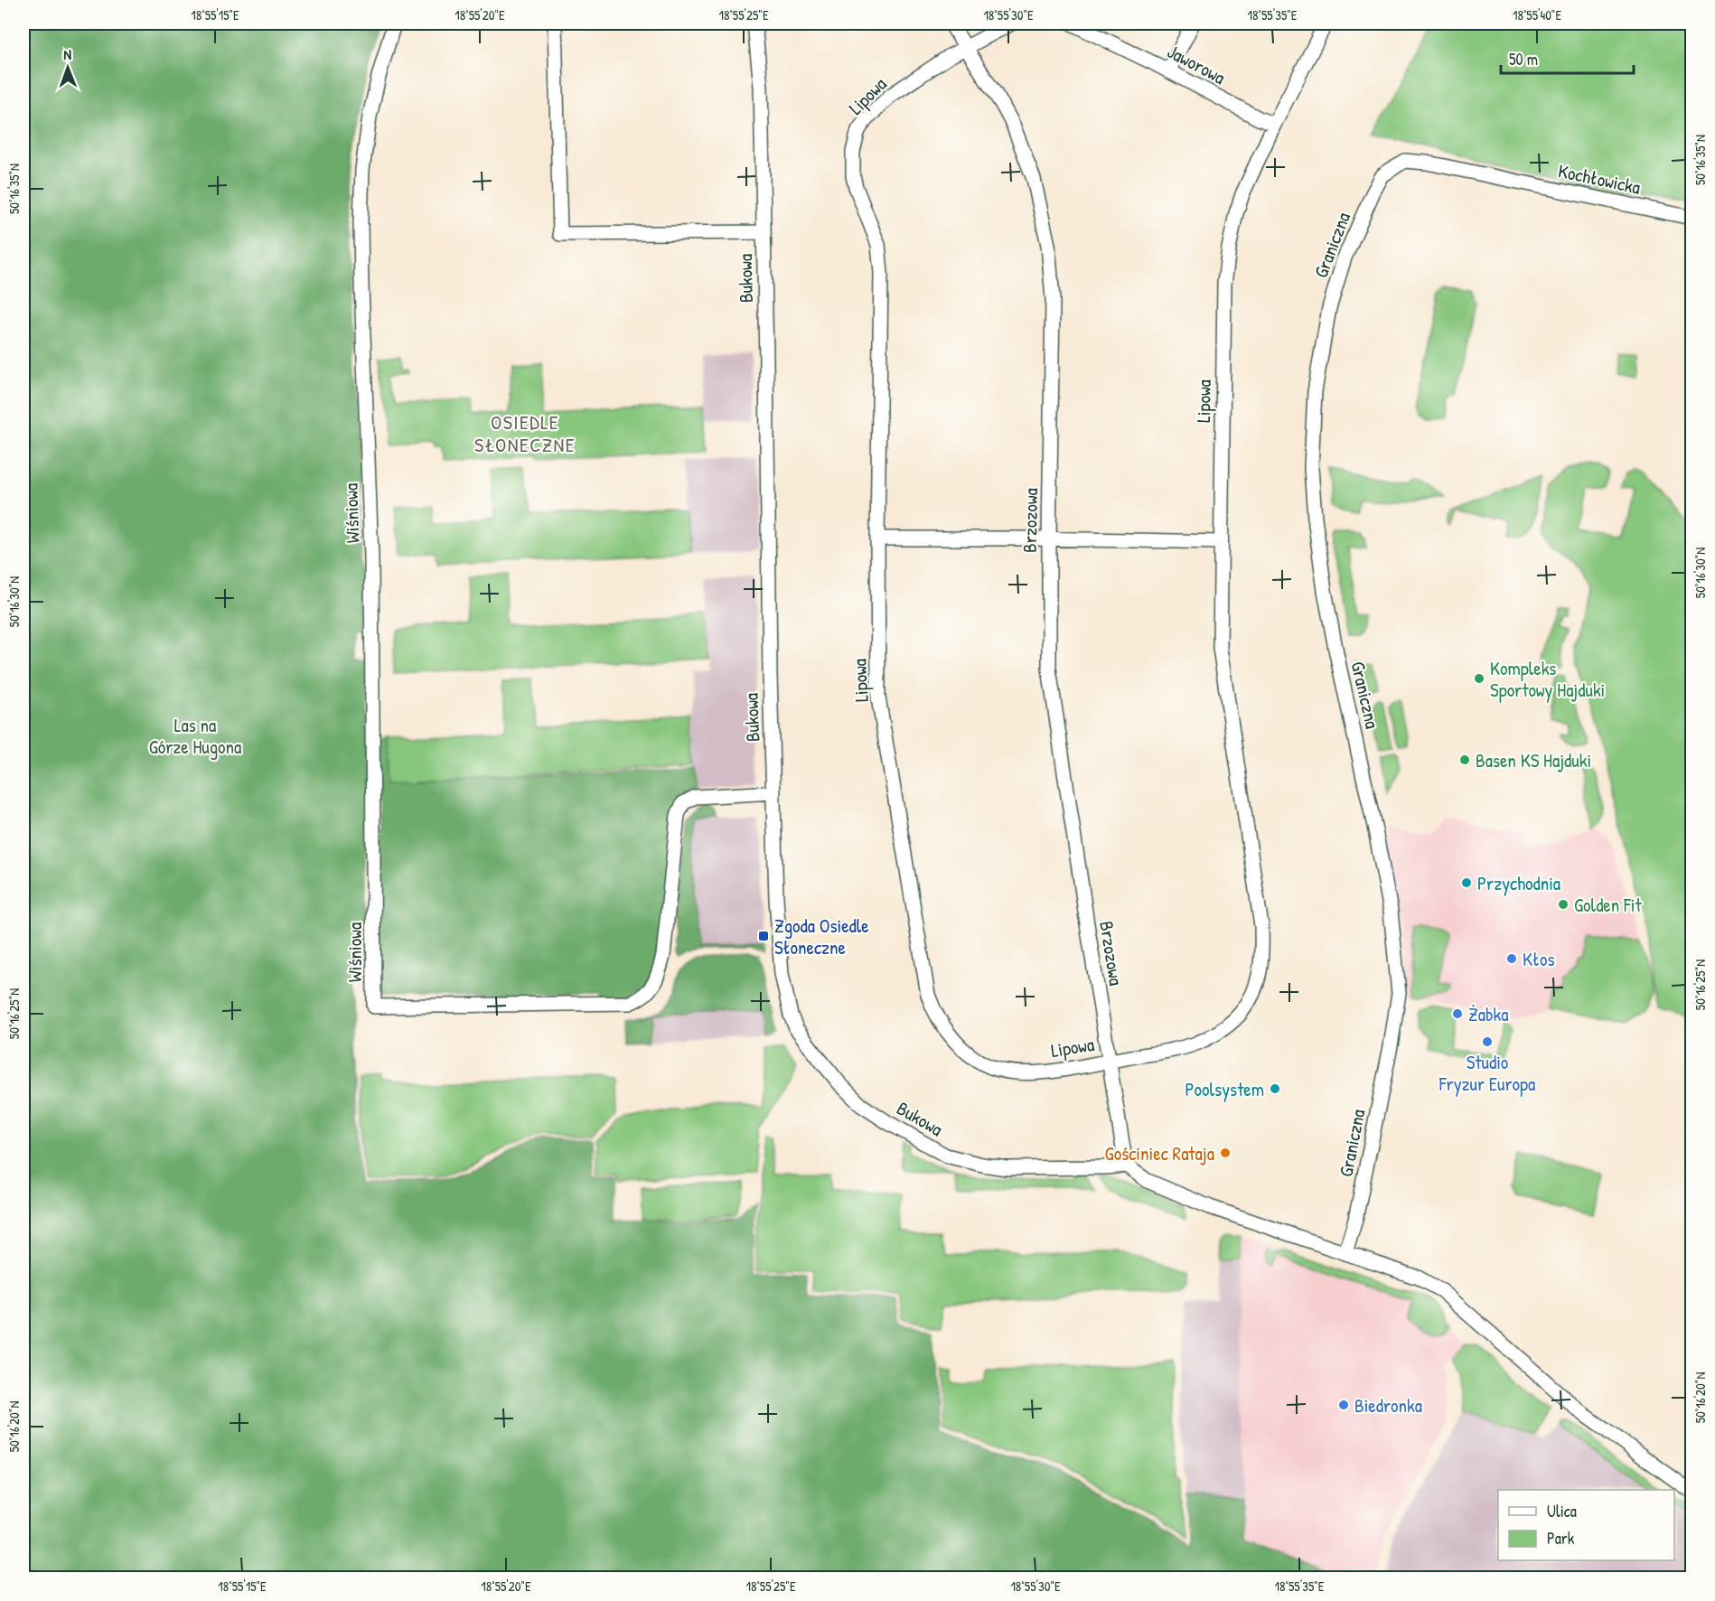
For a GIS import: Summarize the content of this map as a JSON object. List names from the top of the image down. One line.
{"streets":{"street":["Jaworowa","Lipowa","Kochłowicka","Graniczna","Bukowa","Wiśniowa","Brzozowa"]},"crossings":[["Jaworowa","Lipowa"],["Lipowa","Brzozowa"],["Kochłowicka","Graniczna"],["Bukowa","Wiśniowa"],["Bukowa","Brzozowa"]],"districts":["OSIEDLE SŁONECZNE"],"parks":["Las na Górze Hugona"],"places":{"other":["Kompleks Sportowy Hajduki","Basen KS Hajduki","Przychodnia","Golden Fit","Kłos","Żabka","Studio Fryzur Europa","Poolsystem","Gościniec Rataja","Biedronka"],"transit":["Zgoda Osiedle Słoneczne"]},"legend":["Ulica","Park"],"scale_bar":"50 m","north":"top","coordinates":["18°55'15\"E","18°55'20\"E","18°55'25\"E","18°55'30\"E","18°55'35\"E","18°55'40\"E","50°16'35\"N","50°16'30\"N","50°16'25\"N","50°16'20\"N"]}
